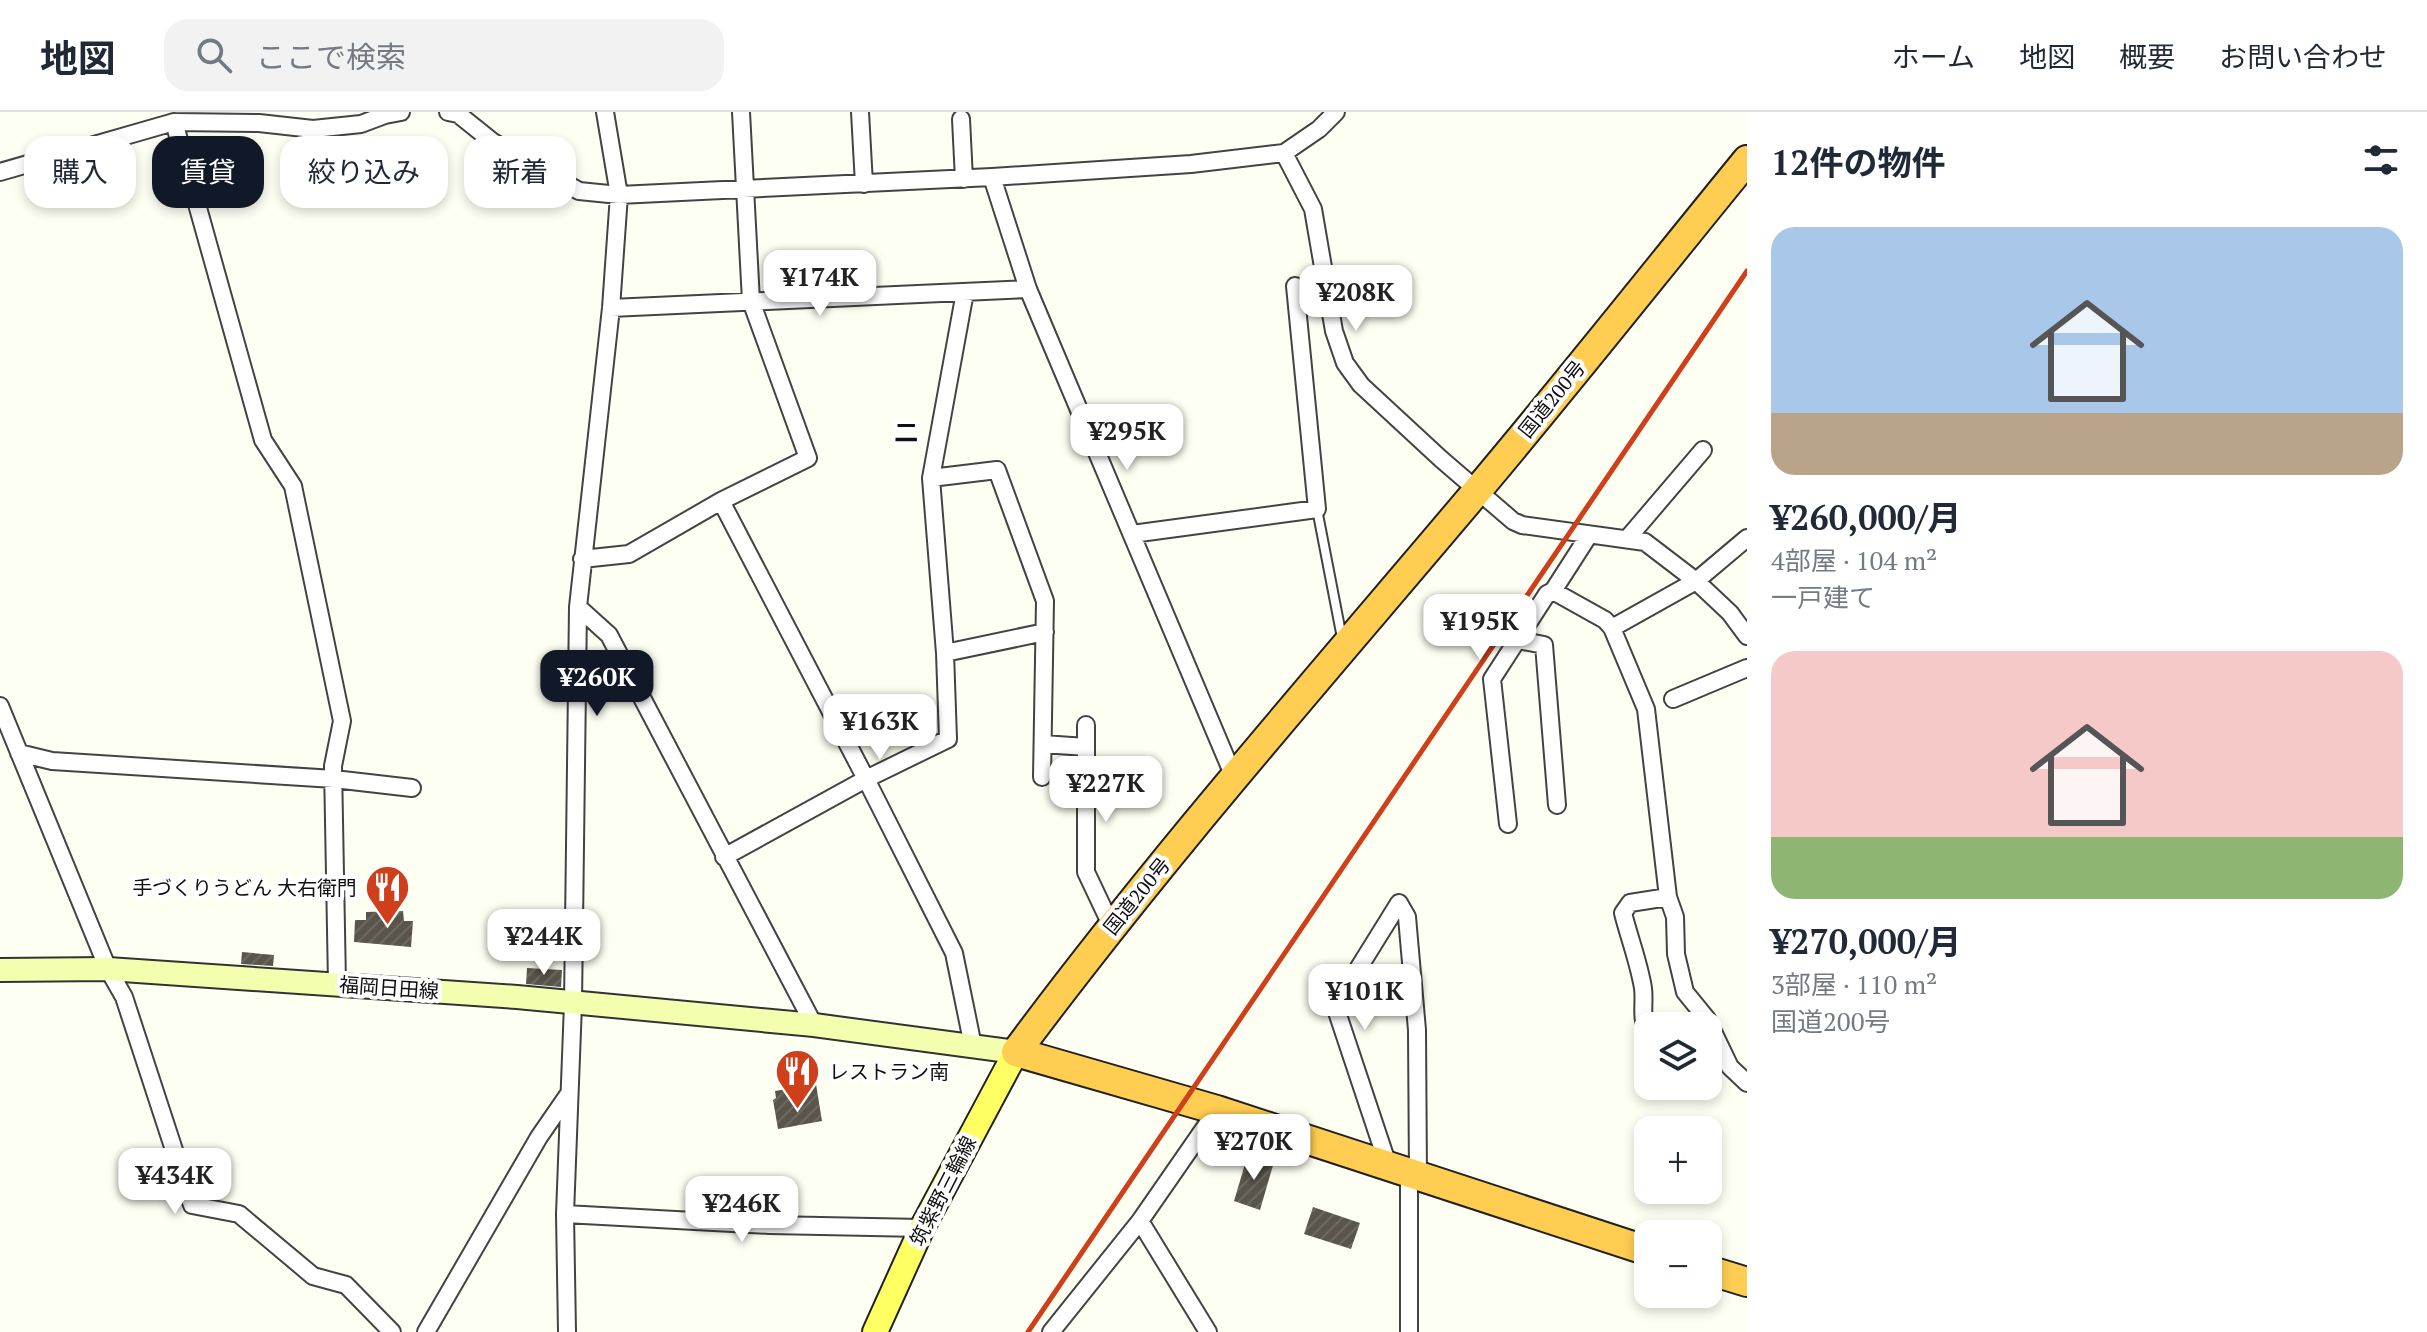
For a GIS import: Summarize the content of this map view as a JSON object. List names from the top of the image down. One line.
{"streets":{"highway":["国道200号"],"main road":["福岡日田線","筑紫野三輪線"]},"crossings":[["国道200号","福岡日田線"],["国道200号","筑紫野三輪線"],["福岡日田線","筑紫野三輪線"]],"districts":["二"],"places":{"restaurant":["手づくりうどん 大右衛門","レストラン南"]},"page":{"header":"地図","search":"ここで検索","nav":["ホーム","地図","概要","お問い合わせ"],"heading":"12件の物件","chip":["購入","賃貸","絞り込み","新着"],"list":[{"name":"¥260,000/月","note":"4部屋 · 104 m² · 一戸建て"},{"name":"¥270,000/月","note":"3部屋 · 110 m² · 国道200号"}],"price":["¥174K","¥208K","¥295K","¥195K","¥260K","¥163K","¥227K","¥244K","¥101K","¥270K","¥434K","¥246K"],"map_buttons":["+","−"]}}
